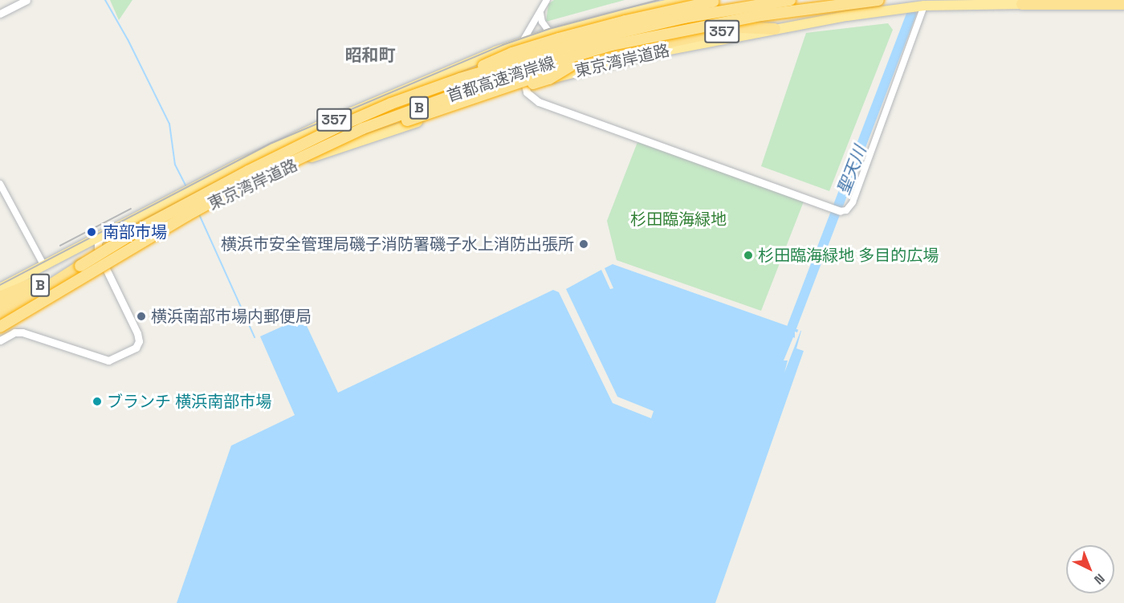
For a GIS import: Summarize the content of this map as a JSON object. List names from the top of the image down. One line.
{"streets":{"highway":["357","東京湾岸道路","首都高速湾岸線","B"]},"crossings":[["357","東京湾岸道路"],["357","首都高速湾岸線"],["東京湾岸道路","首都高速湾岸線"],["首都高速湾岸線","B"]],"districts":["昭和町"],"water":["聖天川"],"parks":["杉田臨海緑地"],"places":["南部市場","横浜市安全管理局磯子消防署磯子水上消防出張所","杉田臨海緑地 多目的広場","横浜南部市場内郵便局","ブランチ 横浜南部市場"],"north":"bottom right"}
